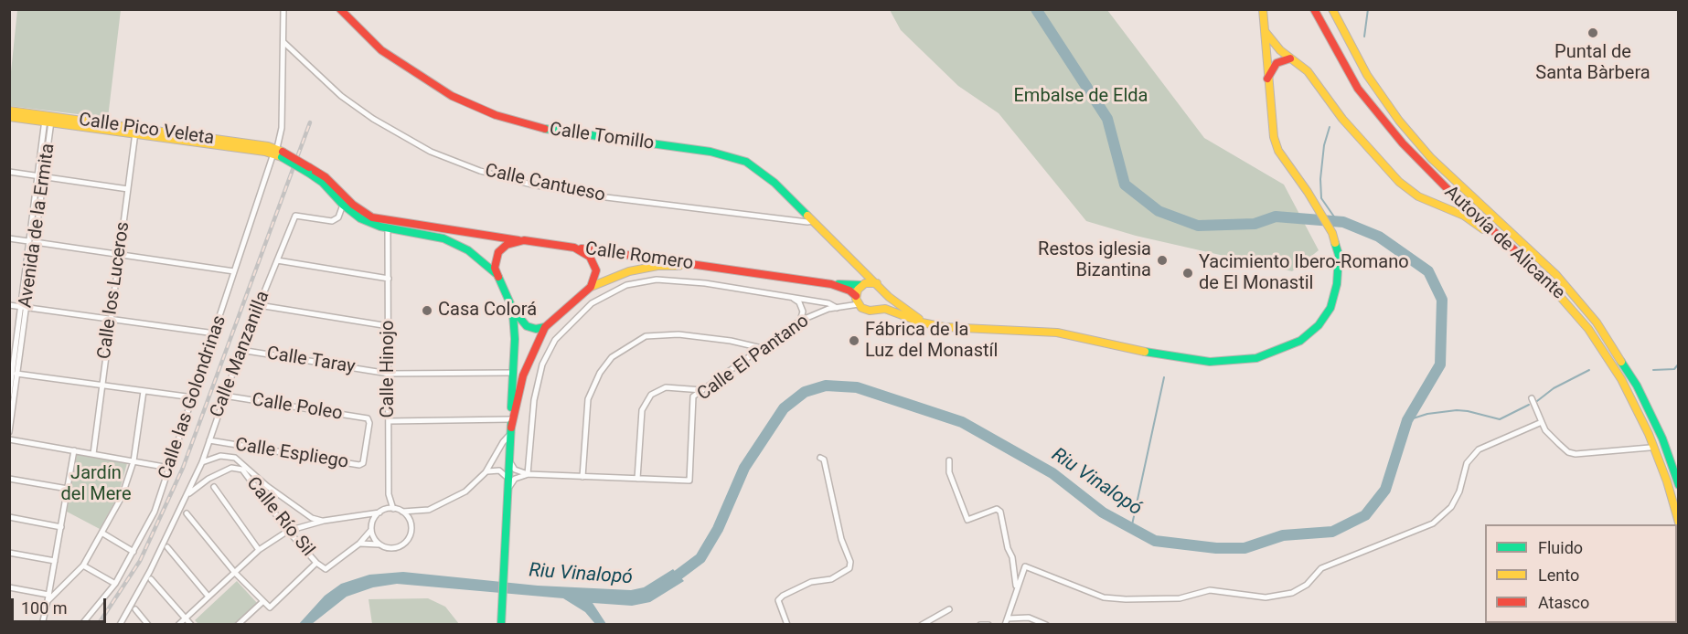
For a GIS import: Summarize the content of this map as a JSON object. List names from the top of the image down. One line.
{"streets":{"main road":["Calle Pico Veleta","Calle Tomillo","Autovía de Alicante","Calle Romero"],"street":["Calle Cantueso","Avenida de la Ermita","Calle los Luceros","Calle Manzanilla","Calle El Pantano","Calle Taray","Calle Hinojo","Calle las Golondrinas","Calle Poleo","Calle Espliego","Calle Río Sil"]},"crossings":[["Calle Pico Veleta","Avenida de la Ermita"],["Calle Pico Veleta","Calle los Luceros"],["Calle Pico Veleta","Calle las Golondrinas"],["Calle Tomillo","Calle Cantueso"],["Calle Tomillo","Calle Romero"],["Calle Tomillo","Calle El Pantano"],["Calle Cantueso","Calle las Golondrinas"],["Calle Romero","Calle El Pantano"],["Calle Manzanilla","Calle Taray"],["Calle Manzanilla","Calle Poleo"],["Calle Manzanilla","Calle Espliego"],["Calle Manzanilla","Calle Río Sil"],["Calle Taray","Calle Hinojo"],["Calle Poleo","Calle Espliego"]],"water":["Riu Vinalopó"],"parks":["Embalse de Elda","Jardín del Mere"],"places":["Puntal de Santa Bàrbera","Restos iglesia Bizantina","Yacimiento Ibero-Romano de El Monastil","Casa Colorá","Fábrica de la Luz del Monastíl"],"legend":["Fluido","Lento","Atasco"],"scale_bar":"100 m"}
